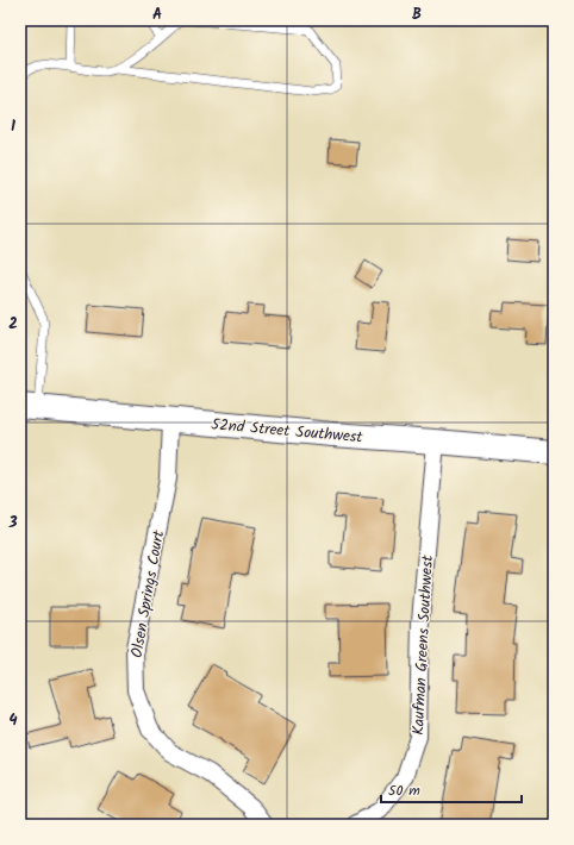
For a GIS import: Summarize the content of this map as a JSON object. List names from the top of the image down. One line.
{"streets":{"street":["52nd Street Southwest","Olsen Springs Court","Kaufman Greens Southwest"]},"crossings":[["52nd Street Southwest","Olsen Springs Court"],["52nd Street Southwest","Kaufman Greens Southwest"]],"scale_bar":"50 m","grid":{"columns":["A","B"],"rows":["1","2","3","4"]}}
